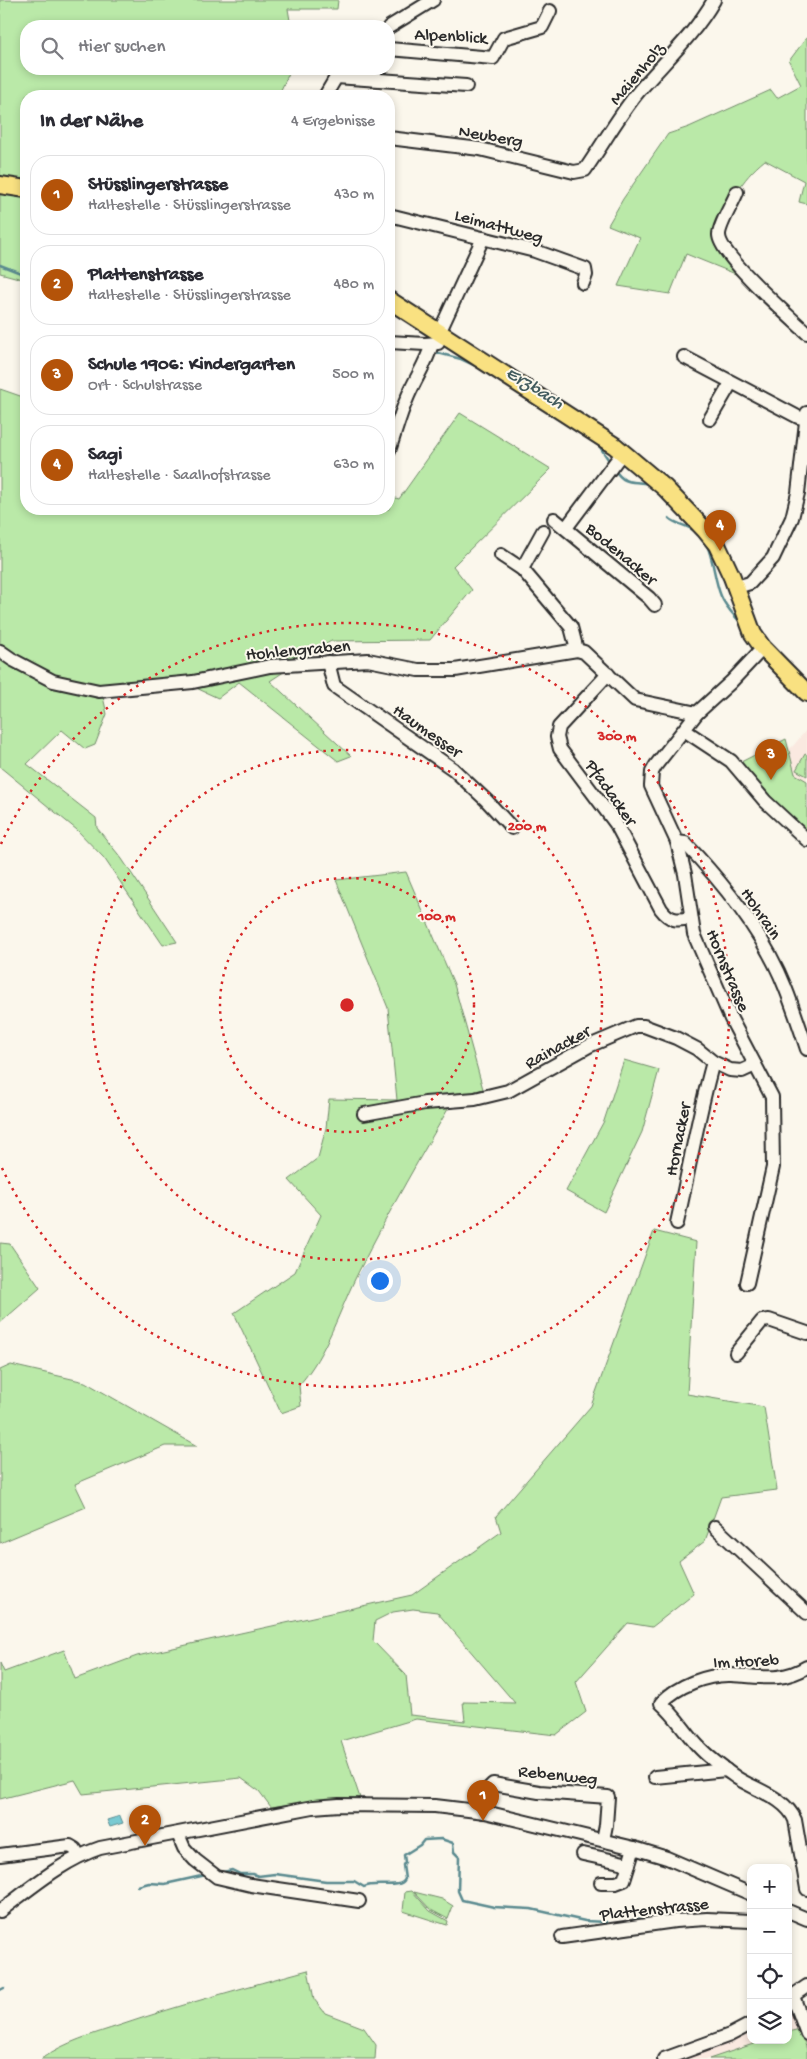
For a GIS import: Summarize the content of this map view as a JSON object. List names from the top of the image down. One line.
{"streets":{"street":["Alpenblick","Maienholz","Neuberg","Leimattweg","Bodenacker","Hohlengraben","Haumesser","Pfadacker","Hohrain","Hornstrasse","Rainacker","Hornacker","Im Horeb","Rebenweg","Plattenstrasse"]},"crossings":[["Maienholz","Neuberg"],["Hohlengraben","Haumesser"],["Pfadacker","Hornstrasse"],["Hohrain","Hornstrasse"],["Hornstrasse","Rainacker"],["Rainacker","Hornacker"]],"water":["Erzbach"],"page":{"search":"Hier suchen","heading":["In der Nähe","4 Ergebnisse"],"list":[{"mark":"1","name":"Stüsslingerstrasse","note":"Haltestelle · Stüsslingerstrasse","value":"430 m"},{"mark":"2","name":"Plattenstrasse","note":"Haltestelle · Stüsslingerstrasse","value":"480 m"},{"mark":"3","name":"Schule 1906: Kindergarten","note":"Ort · Schulstrasse","value":"500 m"},{"mark":"4","name":"Sagi","note":"Haltestelle · Saalhofstrasse","value":"630 m"}],"pins":["4","3","1","2"],"map_buttons":["+","−"]},"rings":["300 m","200 m","100 m"]}
